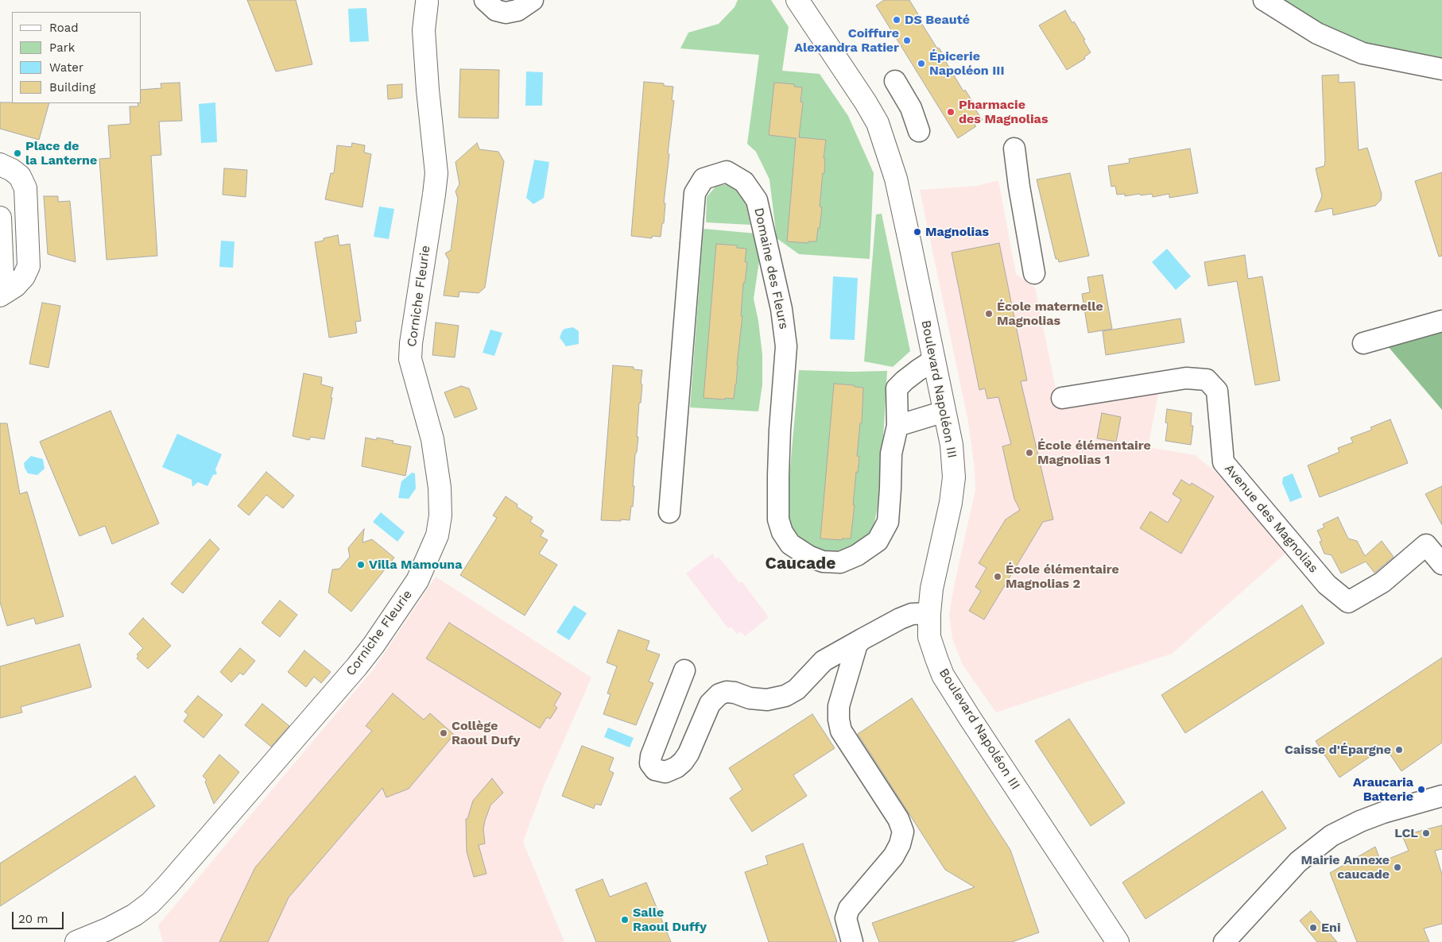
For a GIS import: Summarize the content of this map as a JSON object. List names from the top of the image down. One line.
{"streets":{"main road":["Corniche Fleurie","Boulevard Napoléon III"],"street":["Domaine des Fleurs","Avenue des Magnolias"]},"crossings":[["Domaine des Fleurs","Boulevard Napoléon III"]],"districts":["Caucade"],"places":["DS Beauté","Coiffure Alexandra Ratier","Épicerie Napoléon III","Pharmacie des Magnolias","Place de la Lanterne","Magnolias","École maternelle Magnolias","École élémentaire Magnolias 1","Villa Mamouna","École élémentaire Magnolias 2","Collège Raoul Dufy","Caisse d'Épargne","Araucaria Batterie","LCL","Mairie Annexe caucade","Salle Raoul Duffy","Eni"],"legend":["Road","Park","Water","Building"],"scale_bar":"20 m"}
